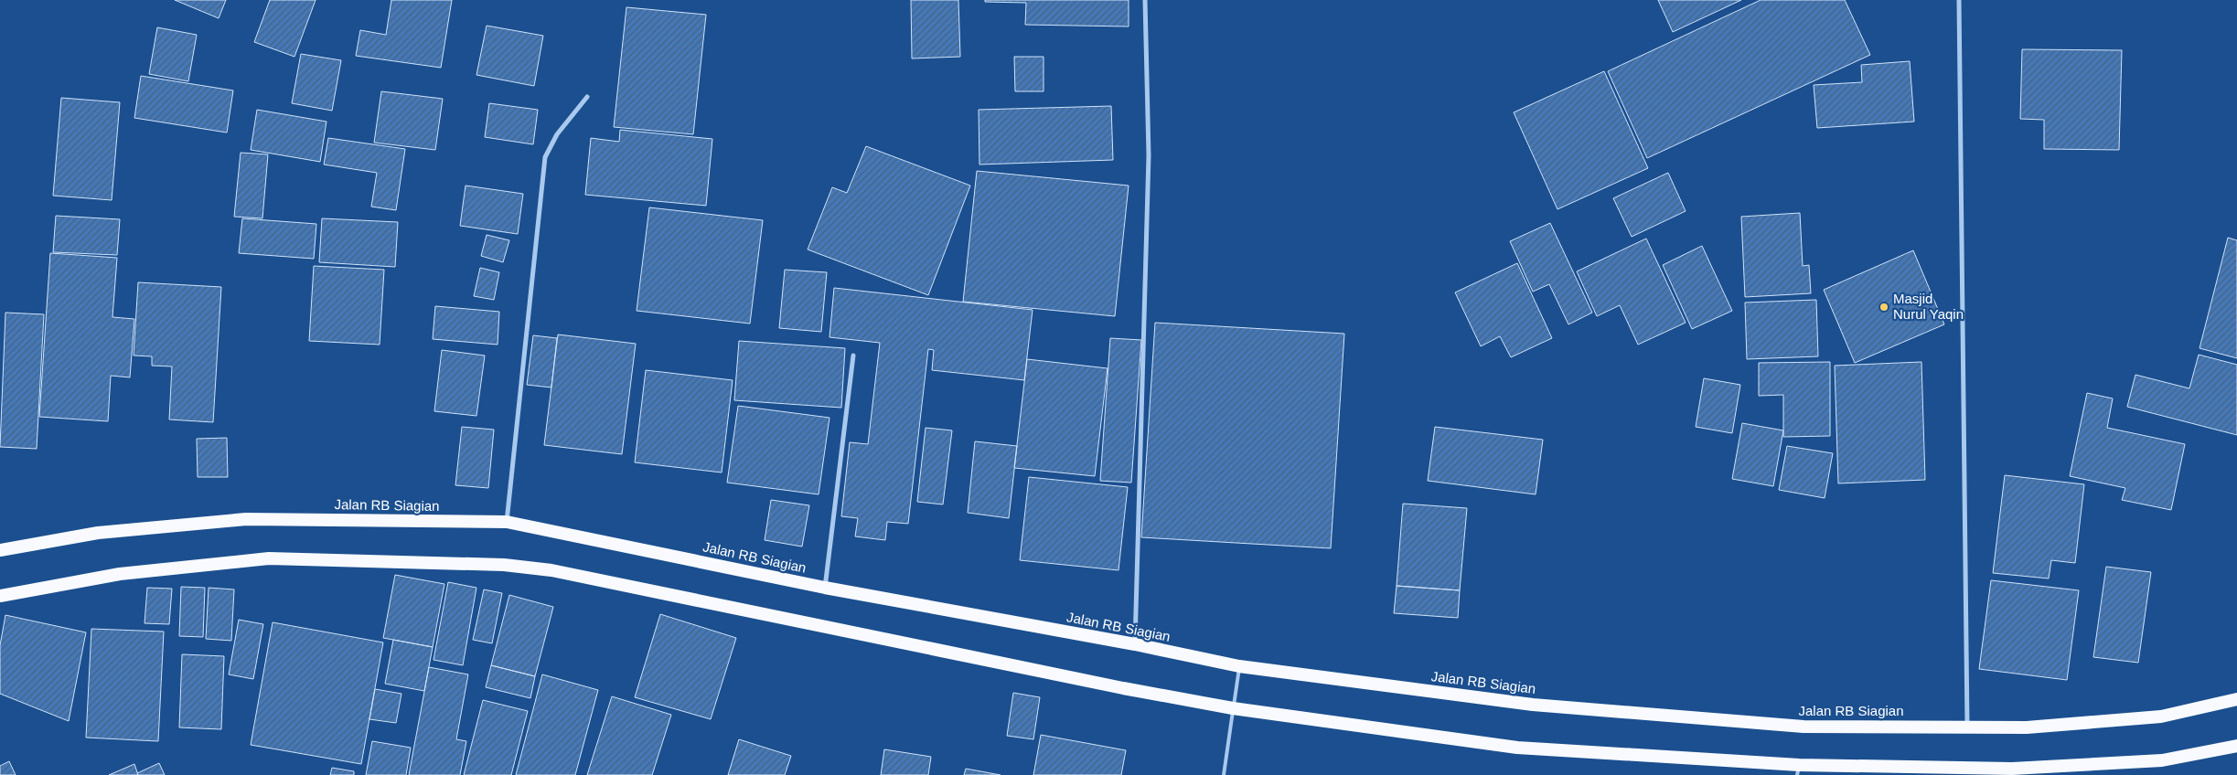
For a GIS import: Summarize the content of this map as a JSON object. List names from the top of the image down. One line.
{"streets":{"highway":["Jalan RB Siagian"]},"places":["Masjid Nurul Yaqin"]}
